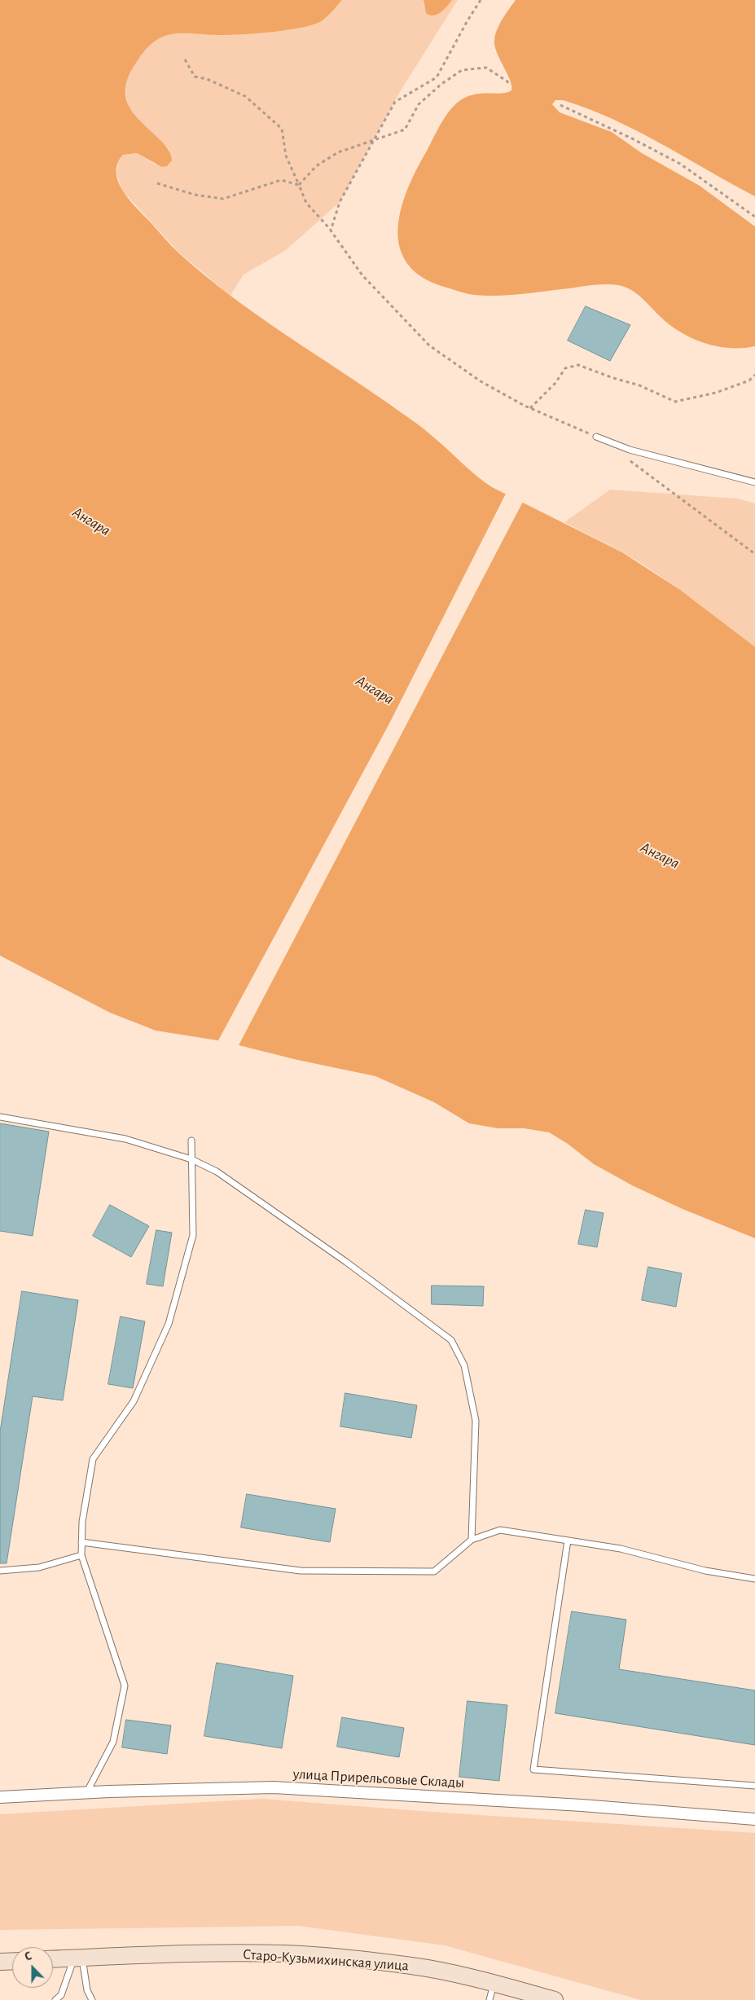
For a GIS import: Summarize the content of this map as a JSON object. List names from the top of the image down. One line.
{"streets":{"main road":["Старо-Кузьмихинская улица"],"street":["улица Прирельсовые Склады"]},"water":["Ангара"],"north":"top"}
